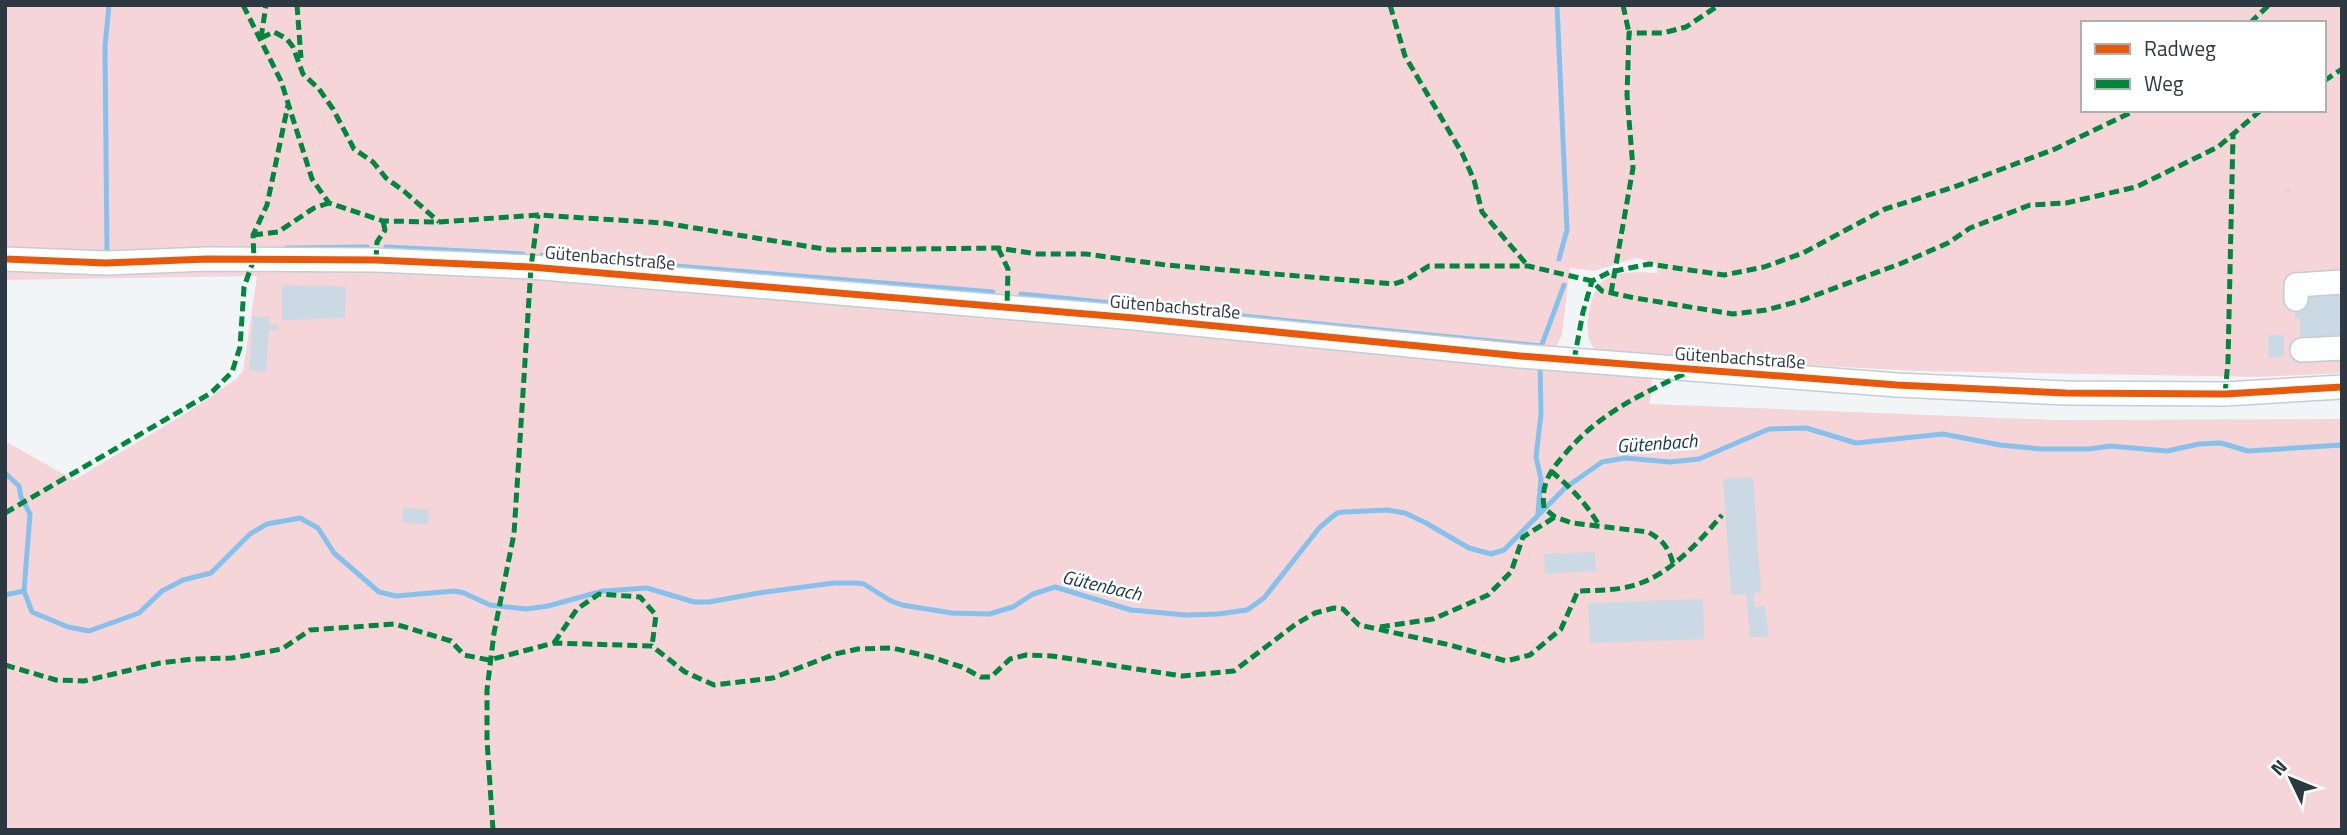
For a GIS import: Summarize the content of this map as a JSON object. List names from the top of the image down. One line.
{"streets":{"street":["Gütenbachstraße"]},"water":["Gütenbach"],"legend":["Radweg","Weg"],"north":"top left"}
